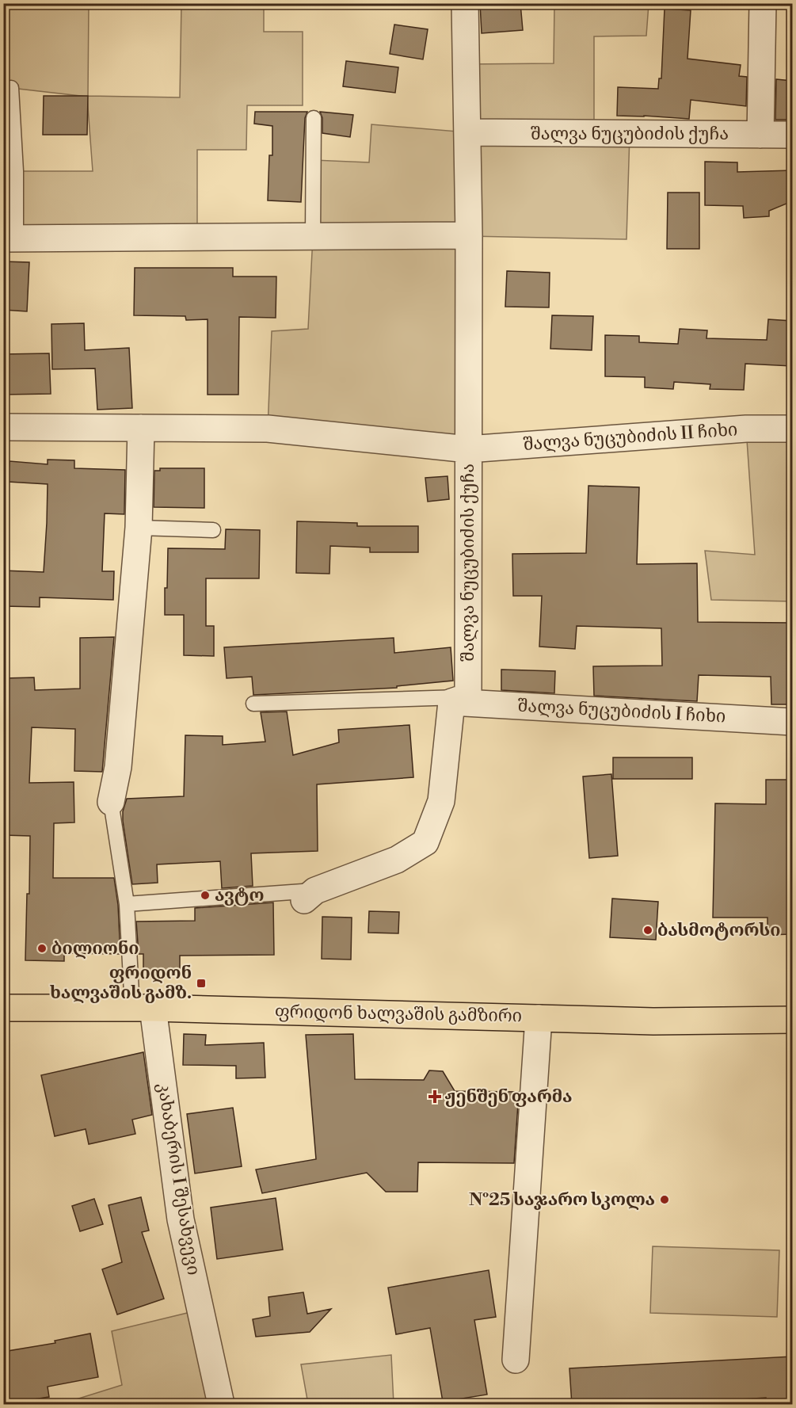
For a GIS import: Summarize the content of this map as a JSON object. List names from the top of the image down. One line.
{"streets":{"highway":["ფრიდონ ხალვაშის გამზირი"],"street":["შალვა ნუცუბიძის ქუჩა","შალვა ნუცუბიძის II ჩიხი","შალვა ნუცუბიძის I ჩიხი","კახაბერის I შესახვევი"]},"crossings":[["შალვა ნუცუბიძის ქუჩა","შალვა ნუცუბიძის II ჩიხი"],["შალვა ნუცუბიძის ქუჩა","შალვა ნუცუბიძის I ჩიხი"],["ფრიდონ ხალვაშის გამზირი","კახაბერის I შესახვევი"]],"places":{"other":["ავტო","ბასმოტორსი","ბილიონი","№25 საჯარო სკოლა"],"transit":["ფრიდონ ხალვაშის გამზ."],"health":["ჟენშენ ფარმა"]}}
